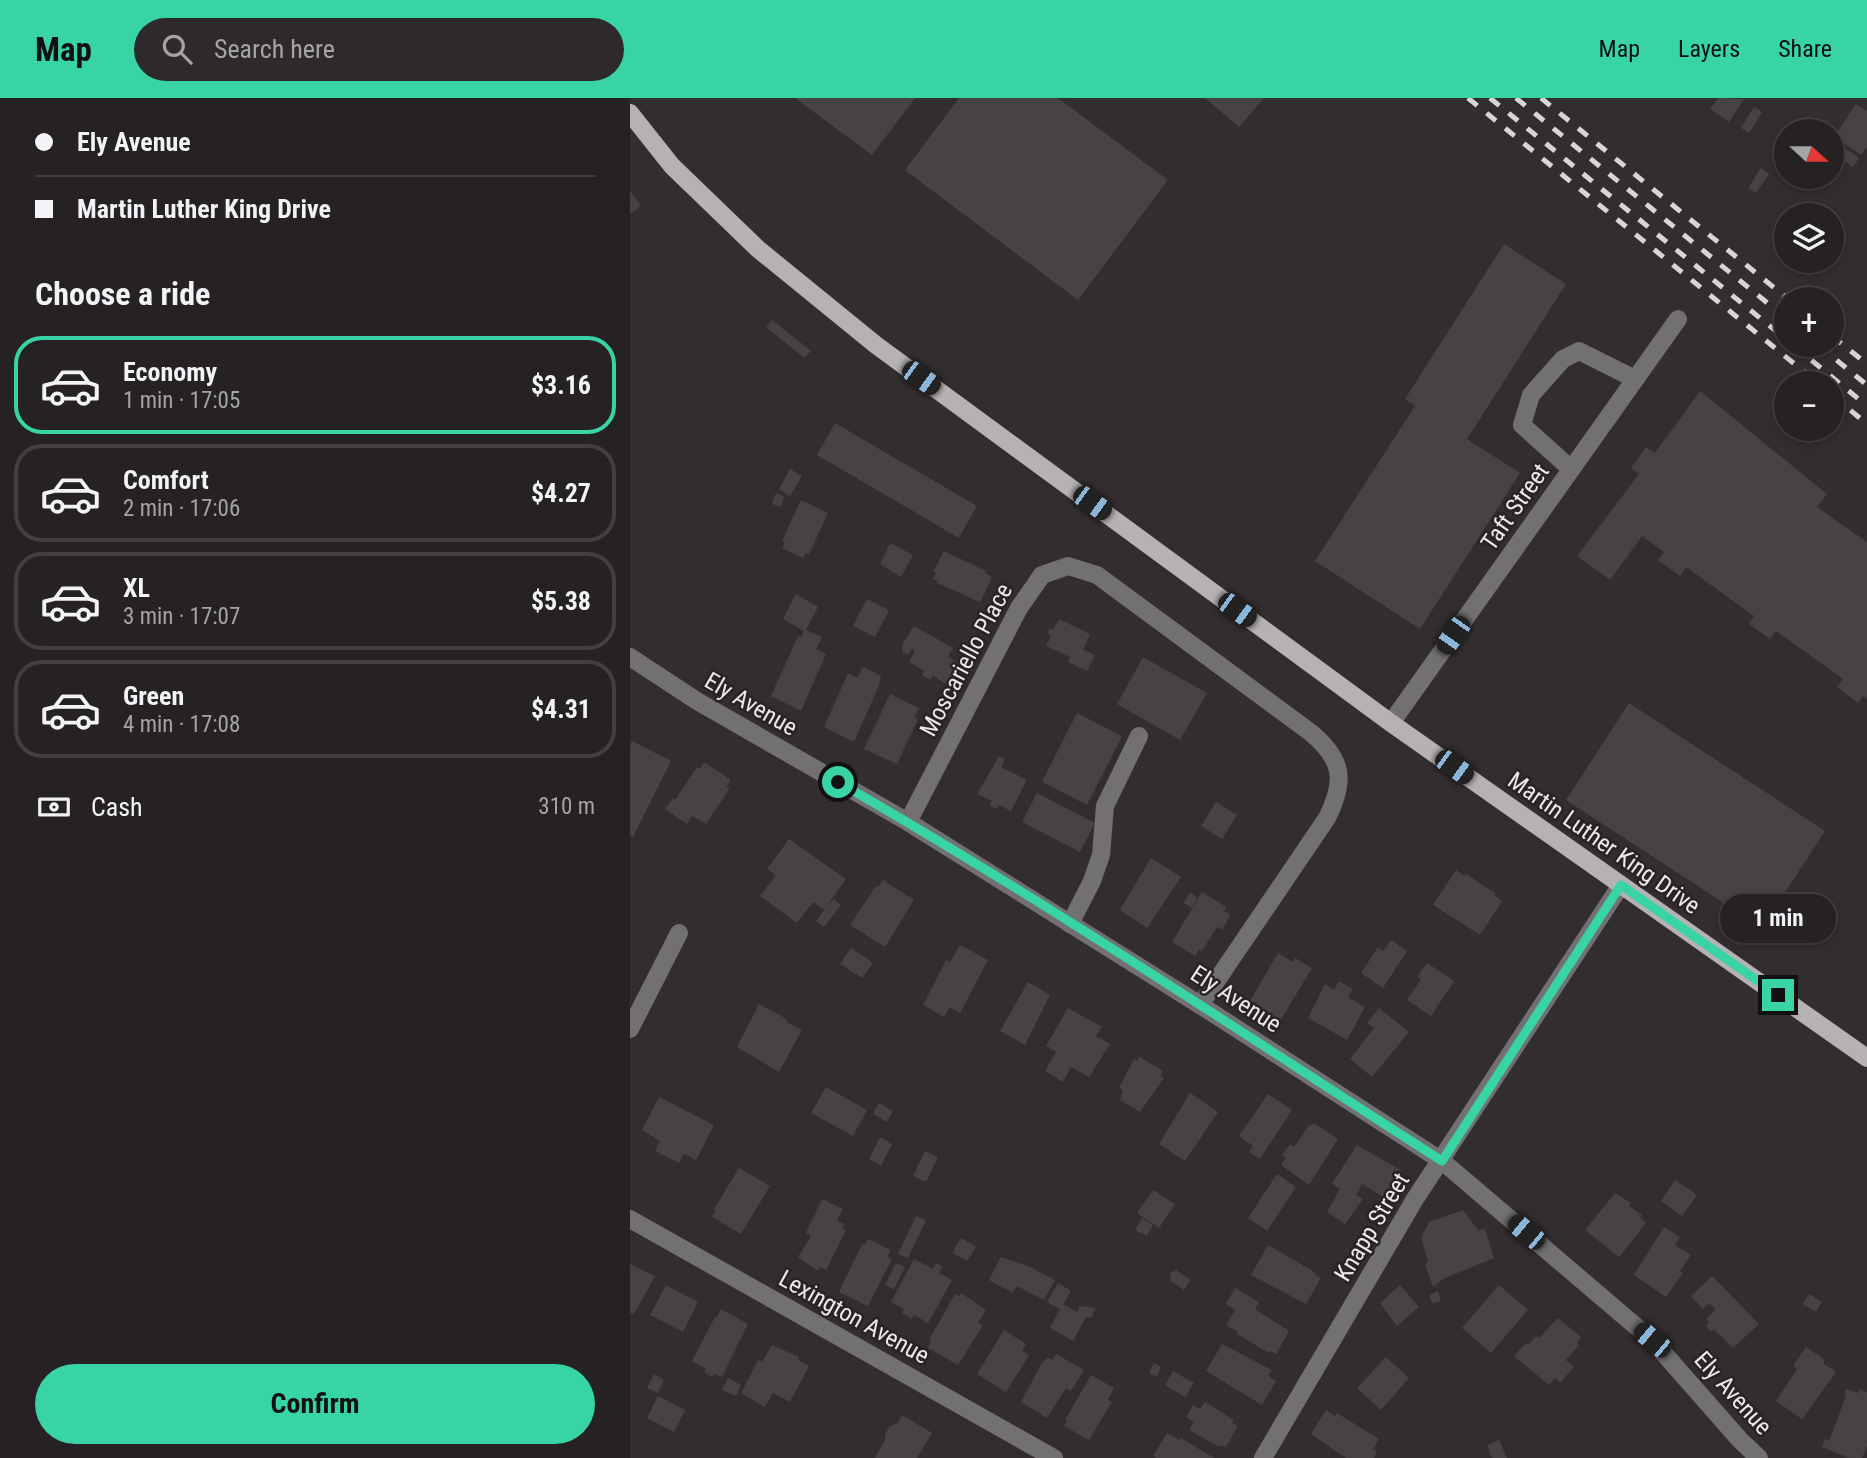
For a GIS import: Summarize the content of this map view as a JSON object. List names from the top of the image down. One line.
{"streets":{"main road":["Martin Luther King Drive"],"street":["Taft Street","Moscariello Place","Ely Avenue","Knapp Street","Lexington Avenue"]},"crossings":[["Taft Street","Martin Luther King Drive"],["Moscariello Place","Ely Avenue"],["Ely Avenue","Knapp Street"],["Martin Luther King Drive","Knapp Street"]],"north":"right","page":{"header":"Map","search":"Search here","nav":["Map","Layers","Share"],"banner":["Ely Avenue","Martin Luther King Drive"],"map_buttons":["+","−"],"heading":"Choose a ride","list":[{"name":"Economy","note":"1 min · 17:05","value":"$3.16"},{"name":"Comfort","note":"2 min · 17:06","value":"$4.27"},{"name":"XL","note":"3 min · 17:07","value":"$5.38"},{"name":"Green","note":"4 min · 17:08","value":"$4.31"}],"pay":["Cash","310 m"],"bubble":"1 min","buttons":"Confirm"}}
